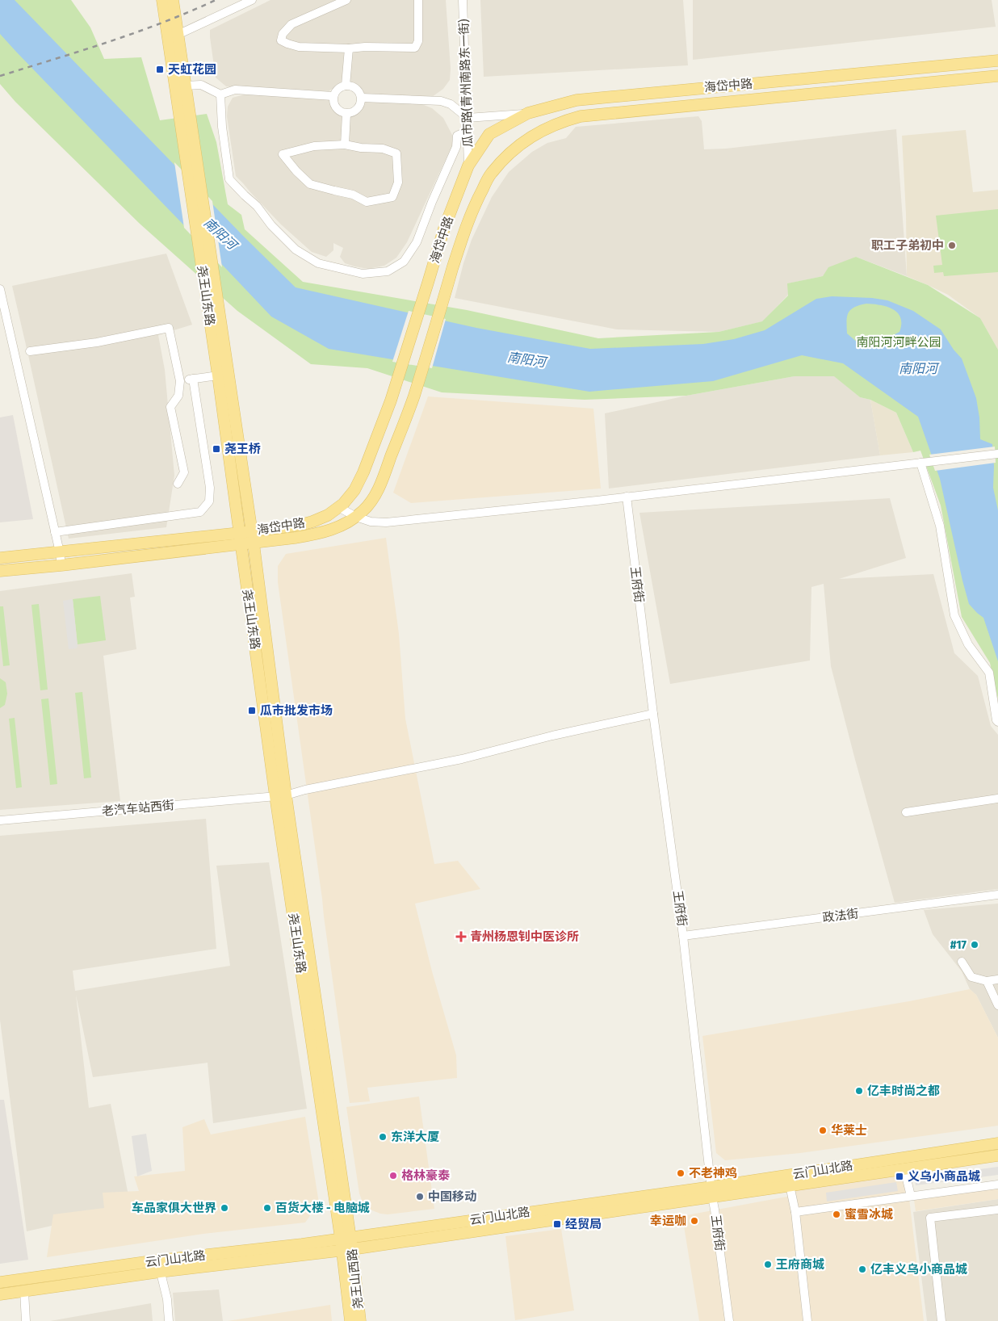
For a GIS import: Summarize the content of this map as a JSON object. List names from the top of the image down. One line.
{"streets":{"main road":["海岱中路","尧王山东路","云门山北路","尧王山西路"],"street":["瓜市路(青州南路东一街)","王府街","老汽车站西街","政法街"]},"crossings":[["瓜市路(青州南路东一街)","海岱中路"],["海岱中路","尧王山东路"],["尧王山东路","老汽车站西街"],["尧王山东路","云门山北路"],["尧王山东路","尧王山西路"],["王府街","老汽车站西街"],["王府街","政法街"],["王府街","云门山北路"],["云门山北路","尧王山西路"]],"water":["南阳河"],"parks":["南阳河河畔公园"],"places":{"transit":["天虹花园","尧王桥","瓜市批发市场","义乌小商品城","经贸局"],"other":["职工子弟初中","#17","亿丰时尚之都","华莱士","东洋大厦","不老神鸡","格林豪泰","中国移动","车品家俱大世界","百货大楼 - 电脑城","蜜雪冰城","幸运咖","王府商城","亿丰义乌小商品城"],"health":["青州杨恩钊中医诊所"]}}
